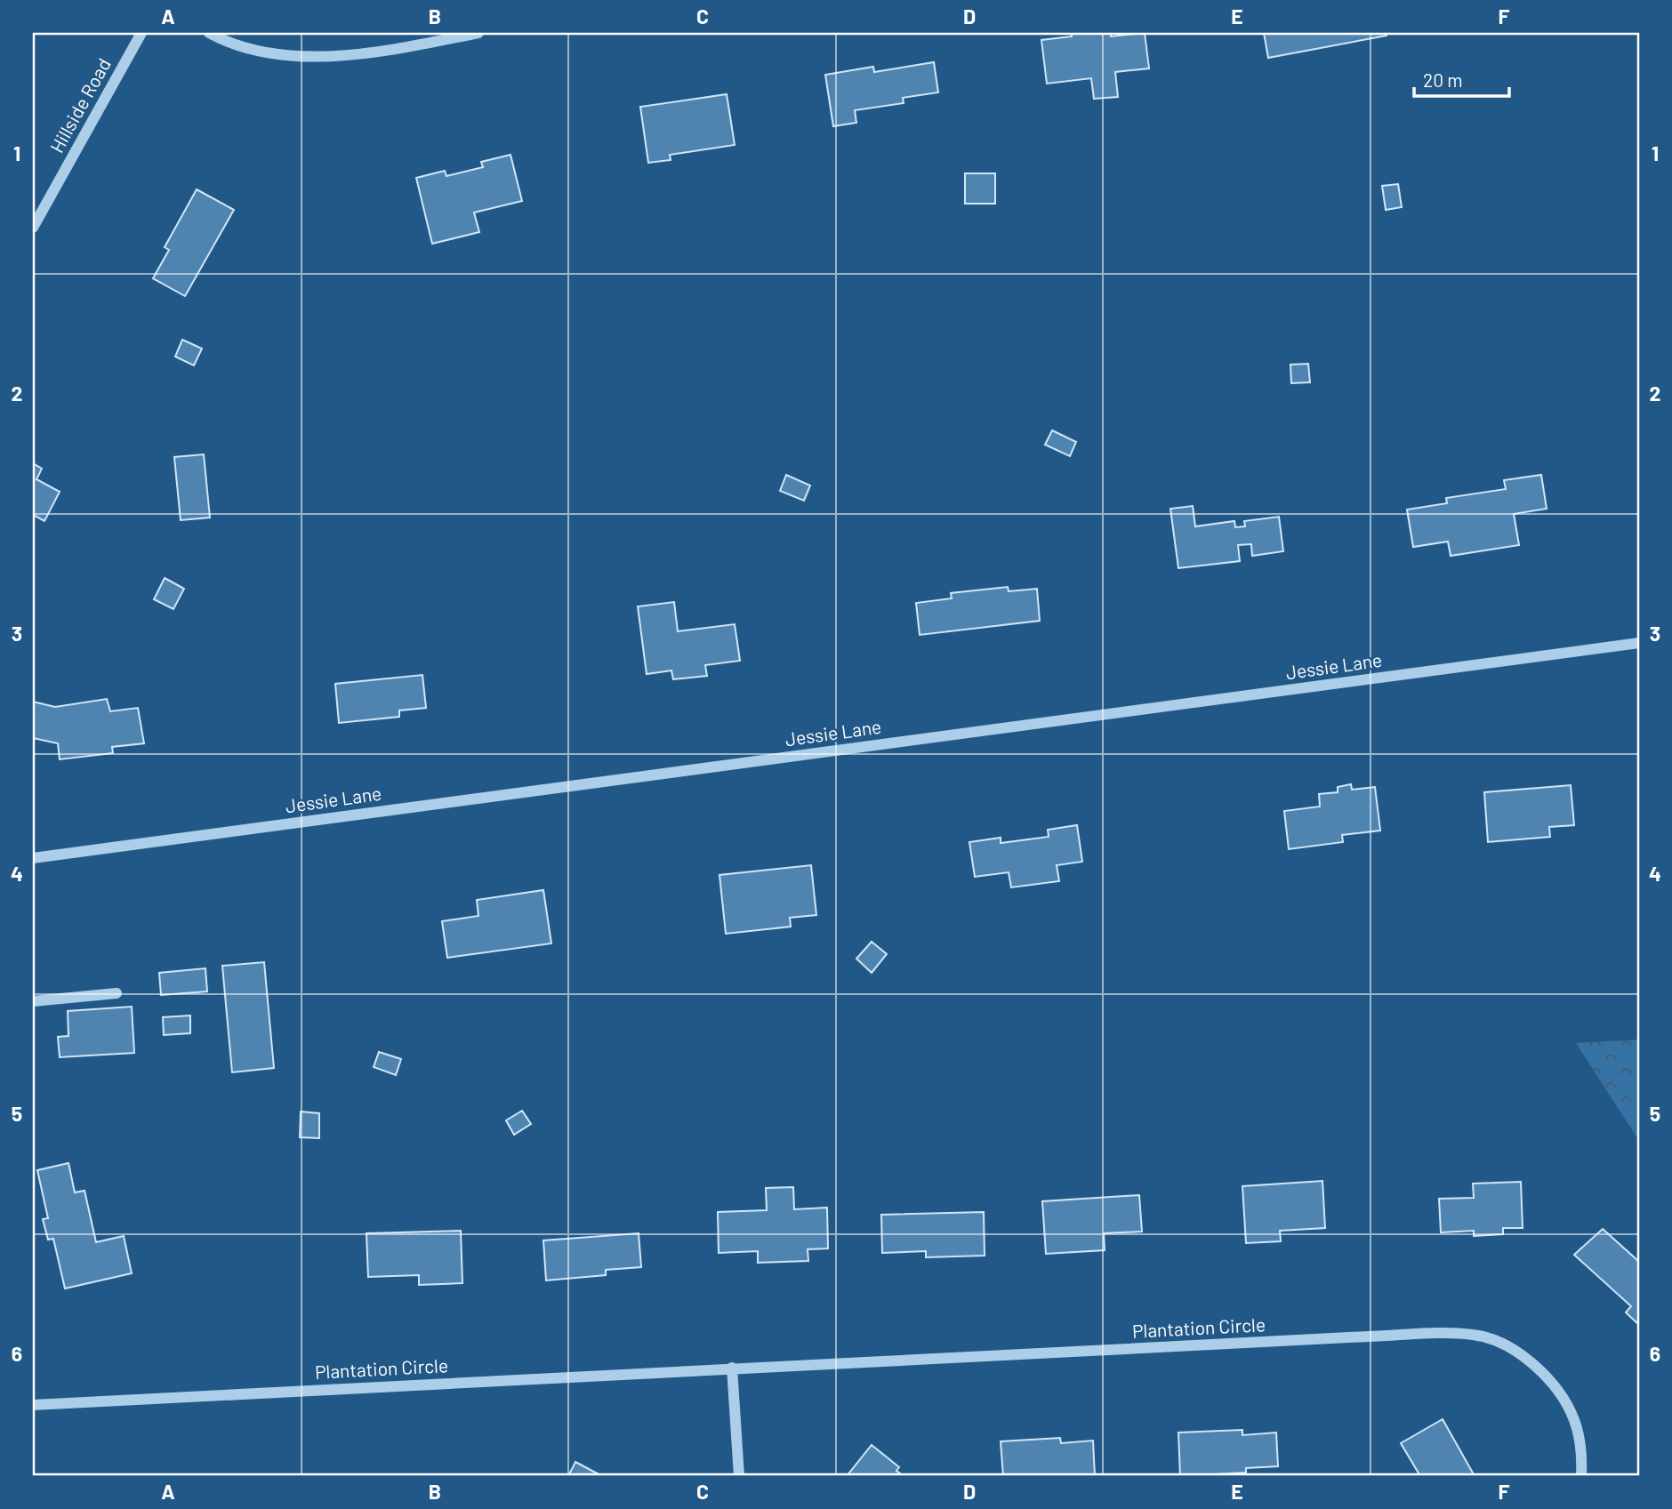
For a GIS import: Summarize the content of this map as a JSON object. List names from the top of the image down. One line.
{"streets":{"street":["Hillside Road","Jessie Lane","Plantation Circle"]},"scale_bar":"20 m","grid":{"columns":["A","B","C","D","E","F"],"rows":["1","2","3","4","5","6"]}}
